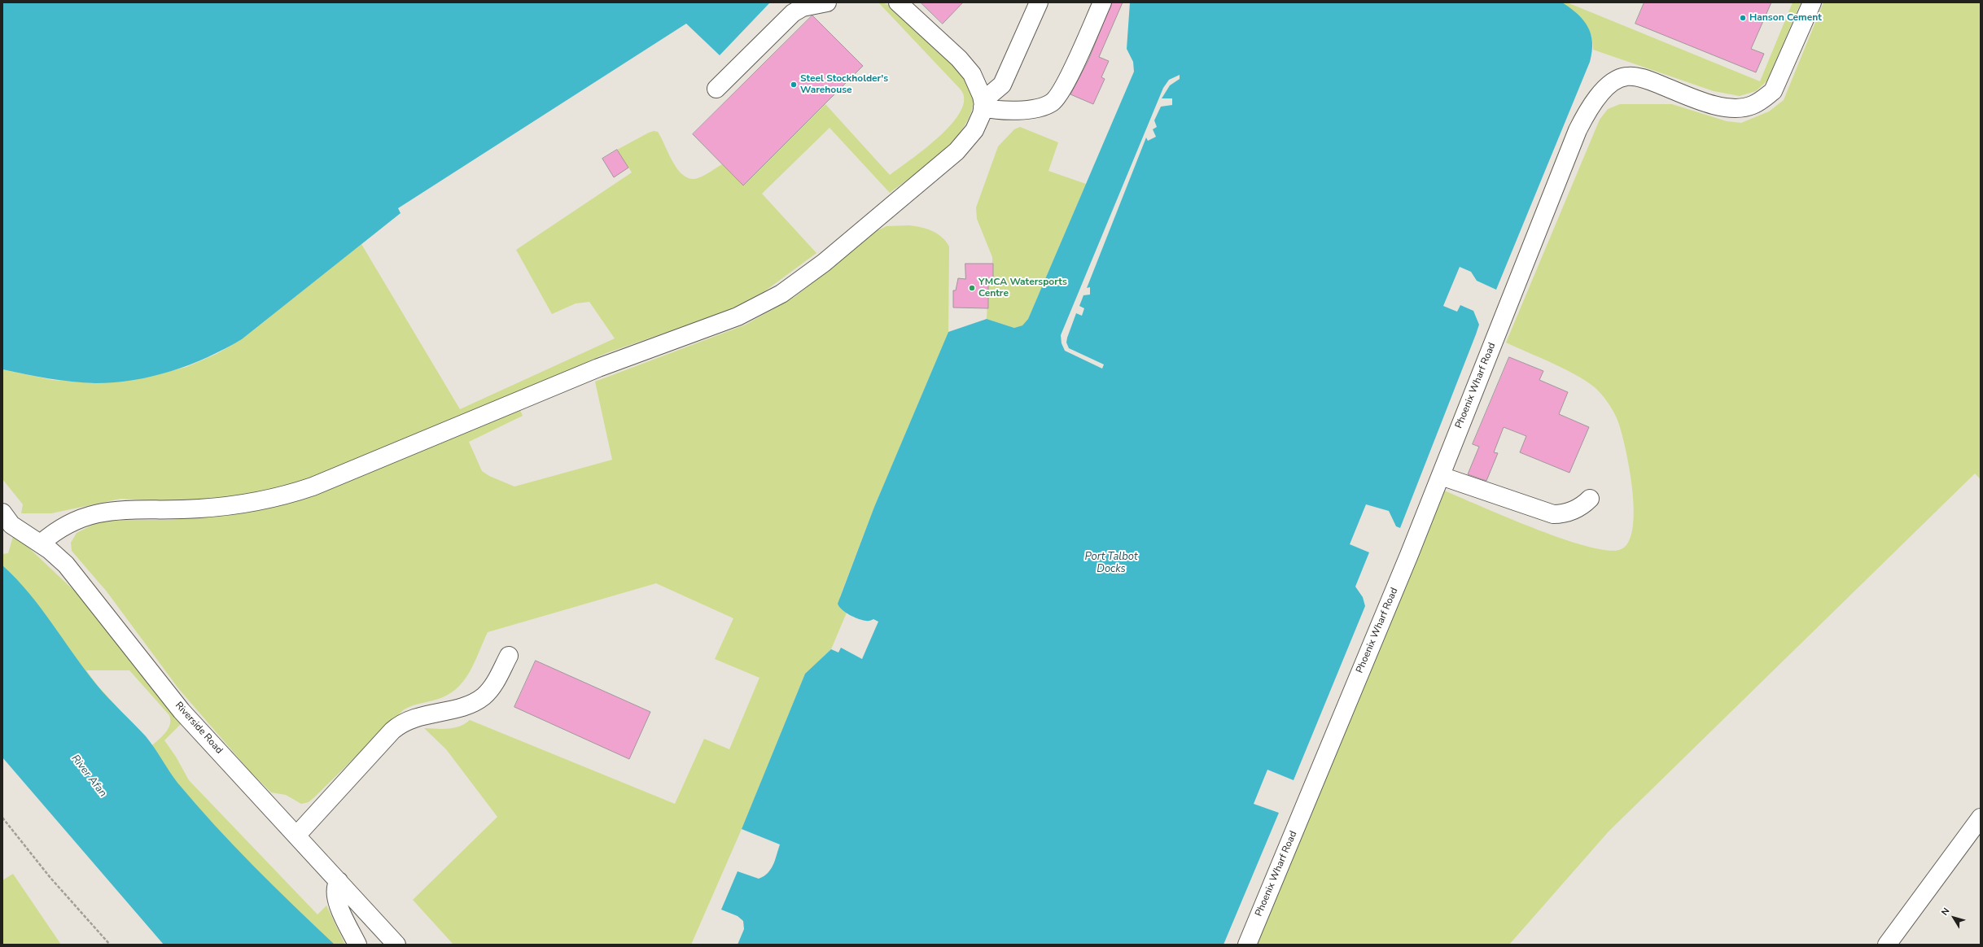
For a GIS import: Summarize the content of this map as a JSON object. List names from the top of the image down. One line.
{"streets":{"lane":["Phoenix Wharf Road","Riverside Road"]},"water":["Port Talbot Docks","River Afan"],"places":["Hanson Cement","Steel Stockholder's Warehouse","YMCA Watersports Centre"],"north":"top left"}
